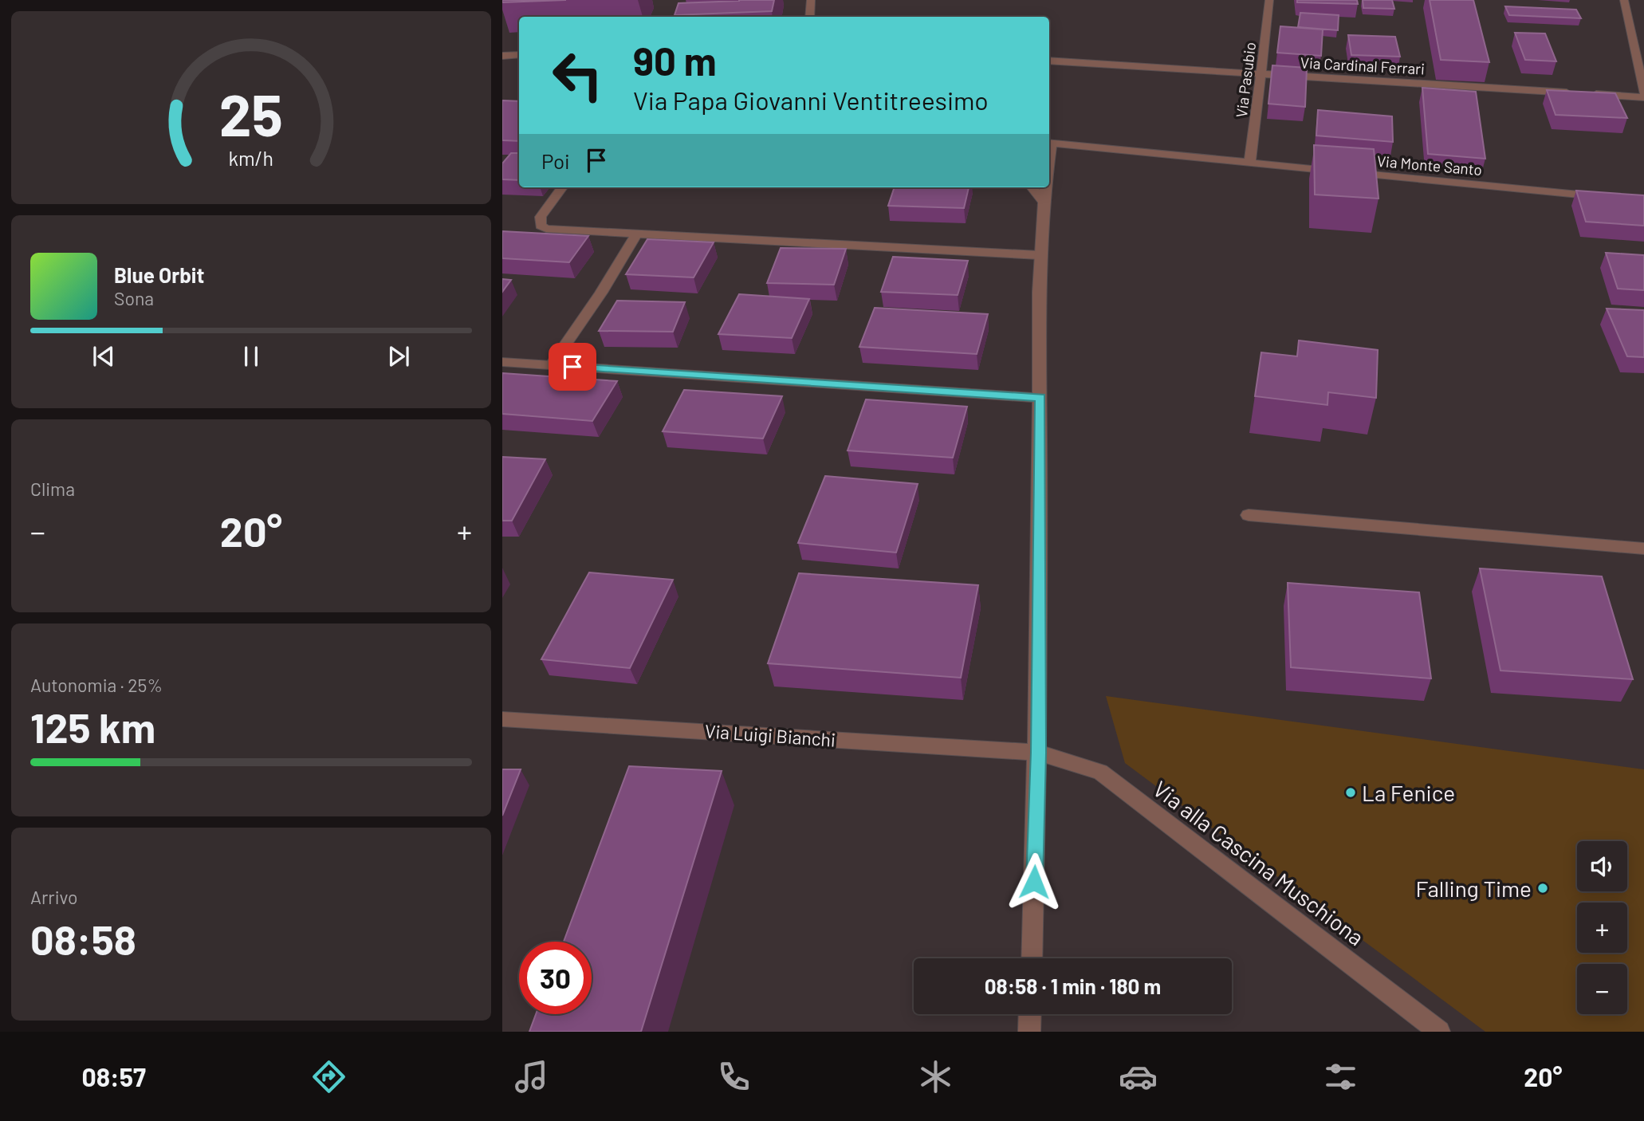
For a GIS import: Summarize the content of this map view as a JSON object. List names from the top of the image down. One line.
{"streets":{"street":["Via Cardinal Ferrari","Via Pasubio","Via Monte Santo","Via Luigi Bianchi","Via alla Cascina Muschiona"]},"crossings":[["Via Cardinal Ferrari","Via Pasubio"],["Via Pasubio","Via Monte Santo"],["Via Luigi Bianchi","Via alla Cascina Muschiona"]],"places":["La Fenice","Falling Time"],"page":{"turn":["90 m","Via Papa Giovanni Ventitreesimo"],"then":"Poi","song":["Blue Orbit","Sona"],"tile":["Clima",["Autonomia · 25%","125 km"],["Arrivo","08:58"]],"heat":["−","20°","+"],"map_buttons":["+","−"],"limit":"30","trip":"08:58 · 1 min · 180 m","tabs":["08:57","20°"],"gauge":["25","km/h"]}}
